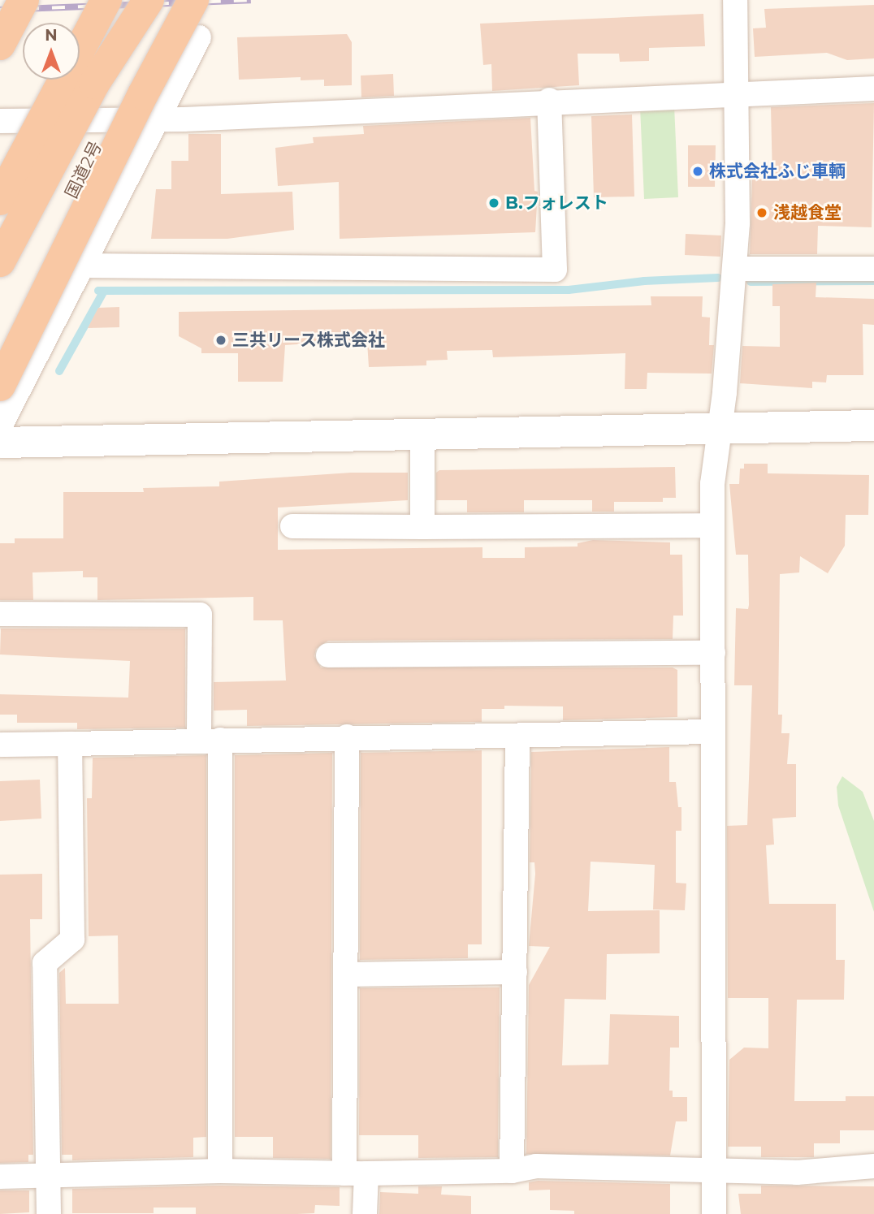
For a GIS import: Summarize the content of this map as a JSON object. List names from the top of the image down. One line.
{"streets":{"highway":["国道2号"]},"places":["株式会社ふじ車輌","B.フォレスト","浅越食堂","三共リース株式会社"],"north":"top"}
